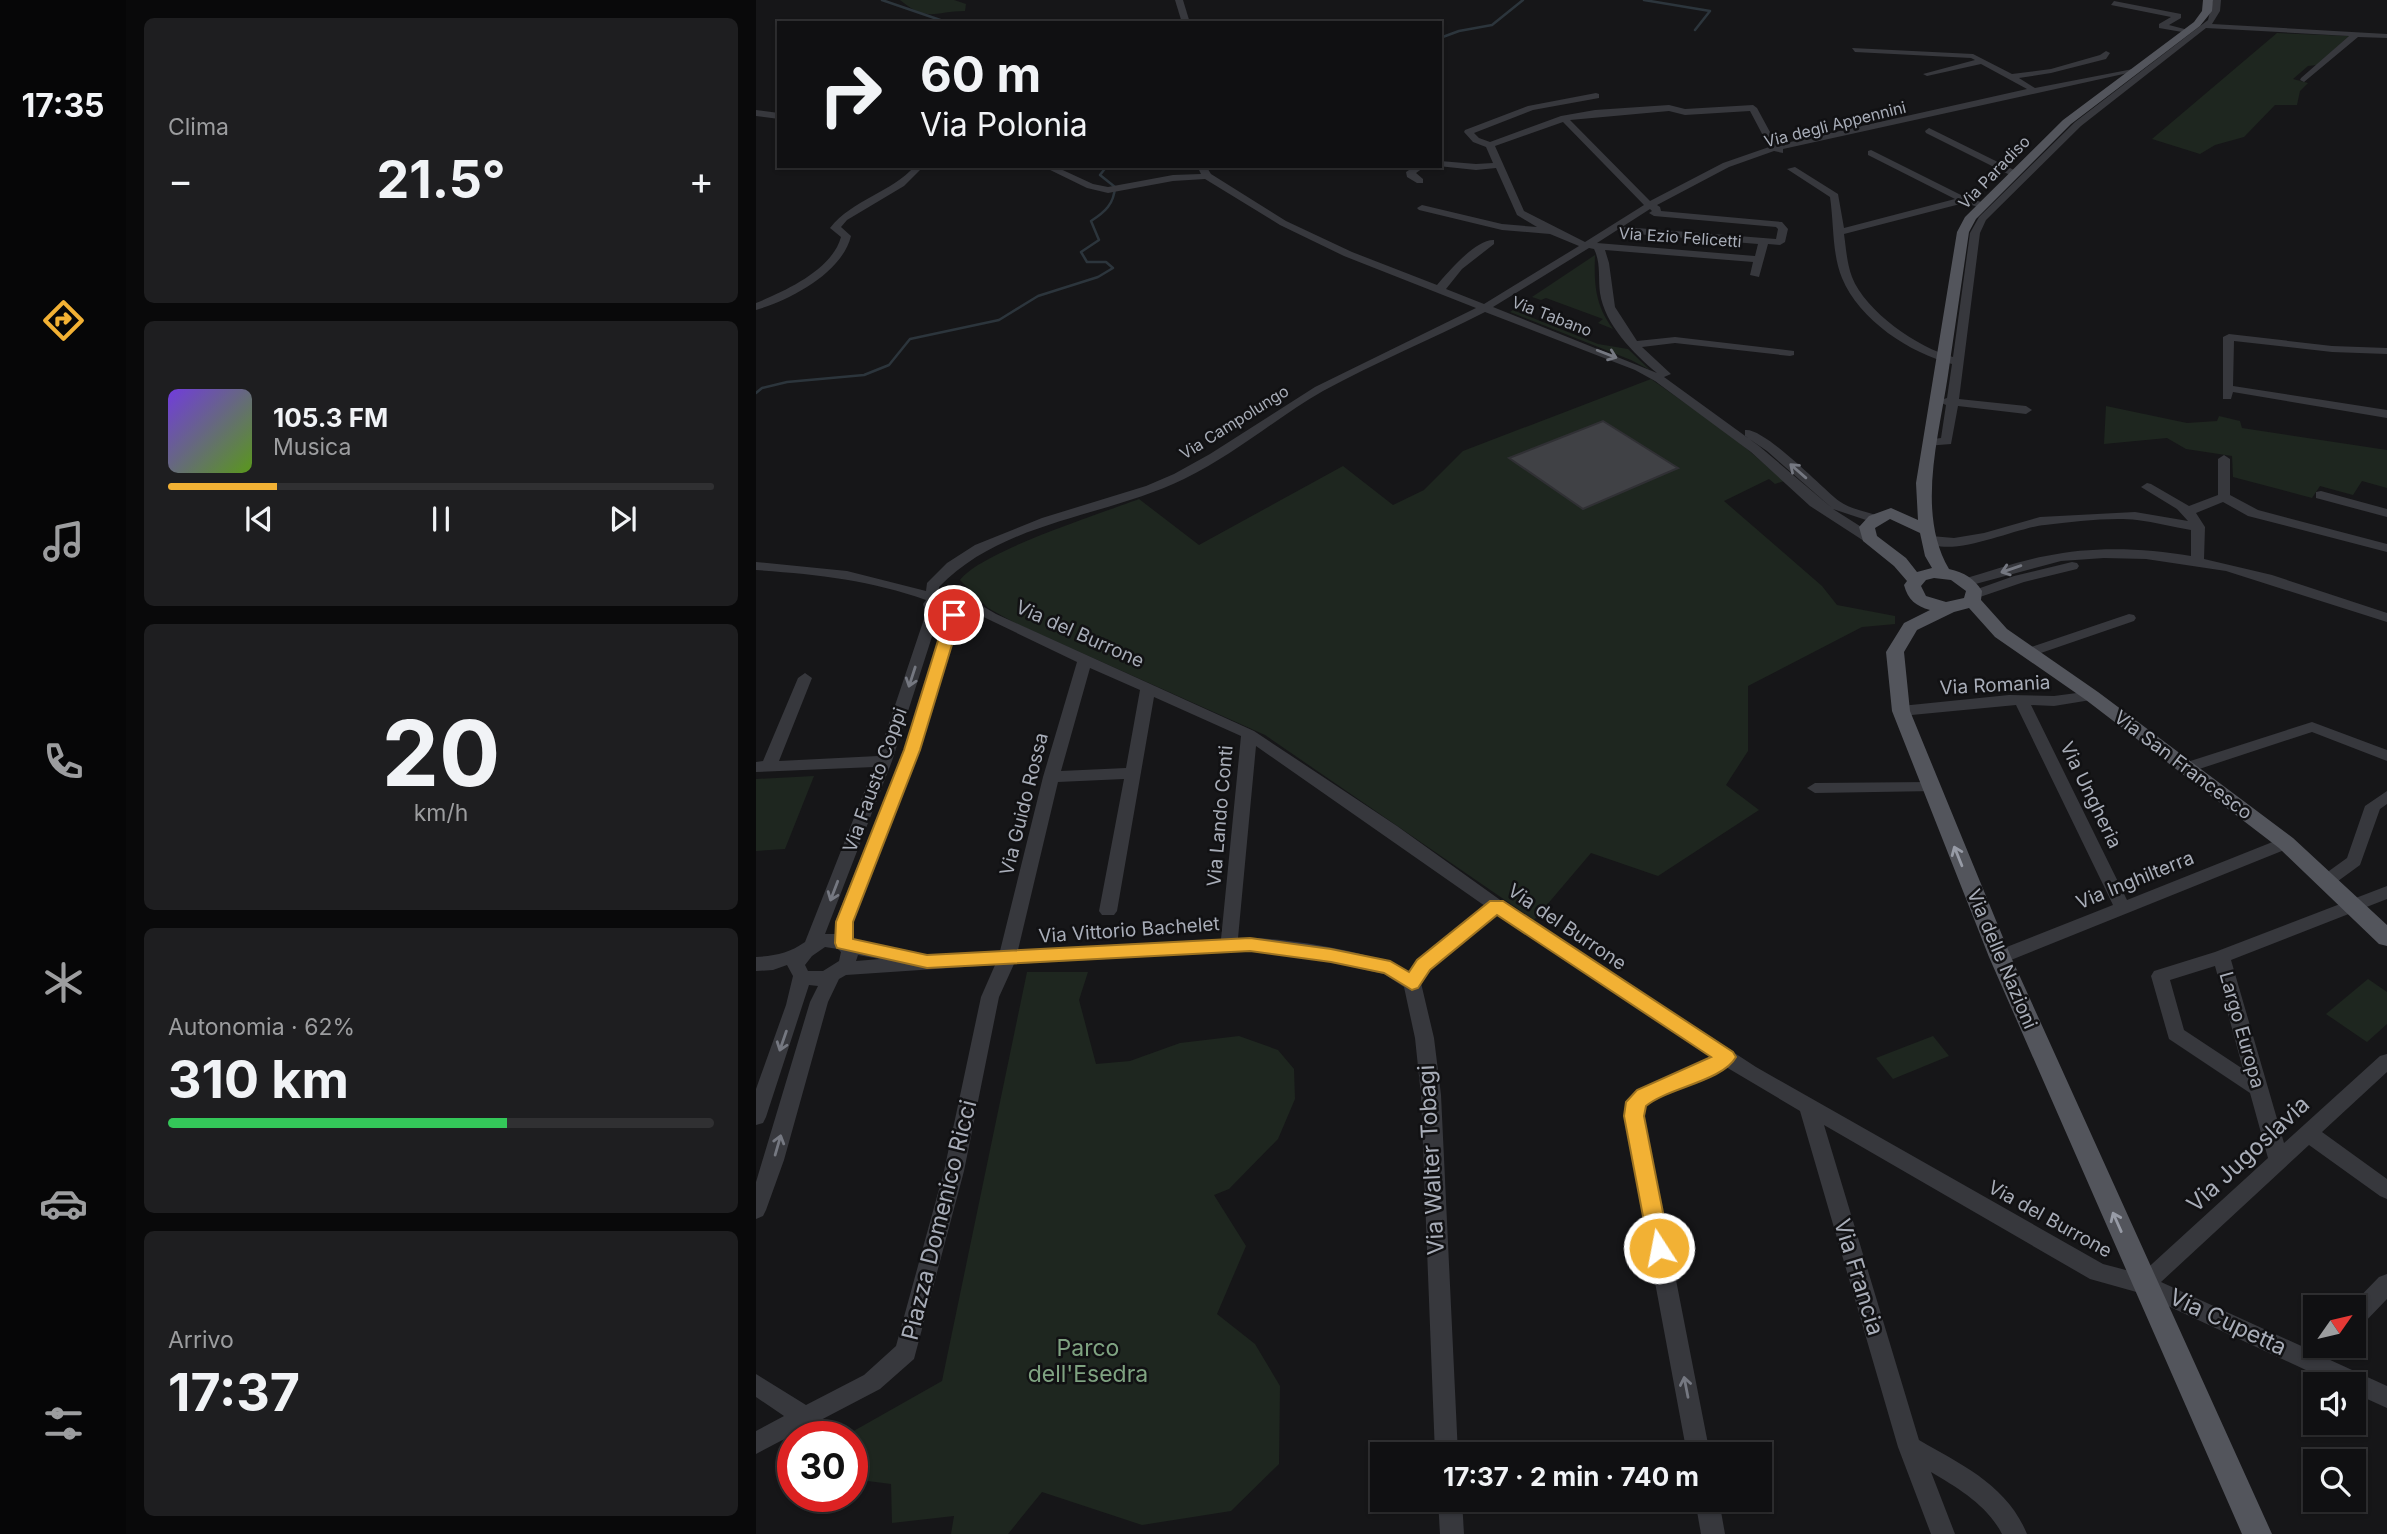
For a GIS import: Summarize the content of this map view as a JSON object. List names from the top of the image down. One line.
{"streets":{"main road":["Via Paradiso","Via San Francesco","Via delle Nazioni"],"street":["Via degli Appennini","Via Ezio Felicetti","Via Tabano","Via Campolungo","Via del Burrone","Via Romania","Via Fausto Coppi","Via Ungheria","Via Guido Rossa","Via Lando Conti","Via Inghilterra","Via Vittorio Bachelet","Largo Europa","Via Jugoslavia","Via Walter Tobagi","Piazza Domenico Ricci","Via Francia","Via Cupetta"]},"crossings":[["Via degli Appennini","Via Paradiso"],["Via degli Appennini","Via Ezio Felicetti"],["Via degli Appennini","Via Tabano"],["Via degli Appennini","Via Campolungo"],["Via Tabano","Via Campolungo"],["Via Campolungo","Via Fausto Coppi"],["Via del Burrone","Via Fausto Coppi"],["Via del Burrone","Via Guido Rossa"],["Via del Burrone","Via Lando Conti"],["Via del Burrone","Via delle Nazioni"],["Via del Burrone","Via Jugoslavia"],["Via del Burrone","Via Francia"],["Via del Burrone","Via Cupetta"],["Via Romania","Via San Francesco"],["Via Romania","Via Ungheria"],["Via Romania","Via delle Nazioni"],["Via San Francesco","Via Inghilterra"],["Via San Francesco","Via delle Nazioni"],["Via San Francesco","Largo Europa"],["Via Fausto Coppi","Via Vittorio Bachelet"],["Via Ungheria","Via Inghilterra"],["Via Guido Rossa","Via Vittorio Bachelet"],["Via Guido Rossa","Piazza Domenico Ricci"],["Via Lando Conti","Via Vittorio Bachelet"],["Via Inghilterra","Via delle Nazioni"],["Via Vittorio Bachelet","Via Walter Tobagi"],["Via Vittorio Bachelet","Piazza Domenico Ricci"],["Via delle Nazioni","Via Jugoslavia"],["Via delle Nazioni","Via Cupetta"],["Largo Europa","Via Jugoslavia"],["Via Jugoslavia","Via Cupetta"]],"one_way":["Via delle Nazioni"],"parks":["Parco dell'Esedra"],"north":"top right","page":{"tabs":"17:35","tile":["Clima",["20","km/h"],["Autonomia · 62%","310 km"],["Arrivo","17:37"]],"turn":["60 m","Via Polonia"],"heat":["−","21.5°","+"],"song":["105.3 FM","Musica"],"limit":"30","trip":"17:37 · 2 min · 740 m"}}
